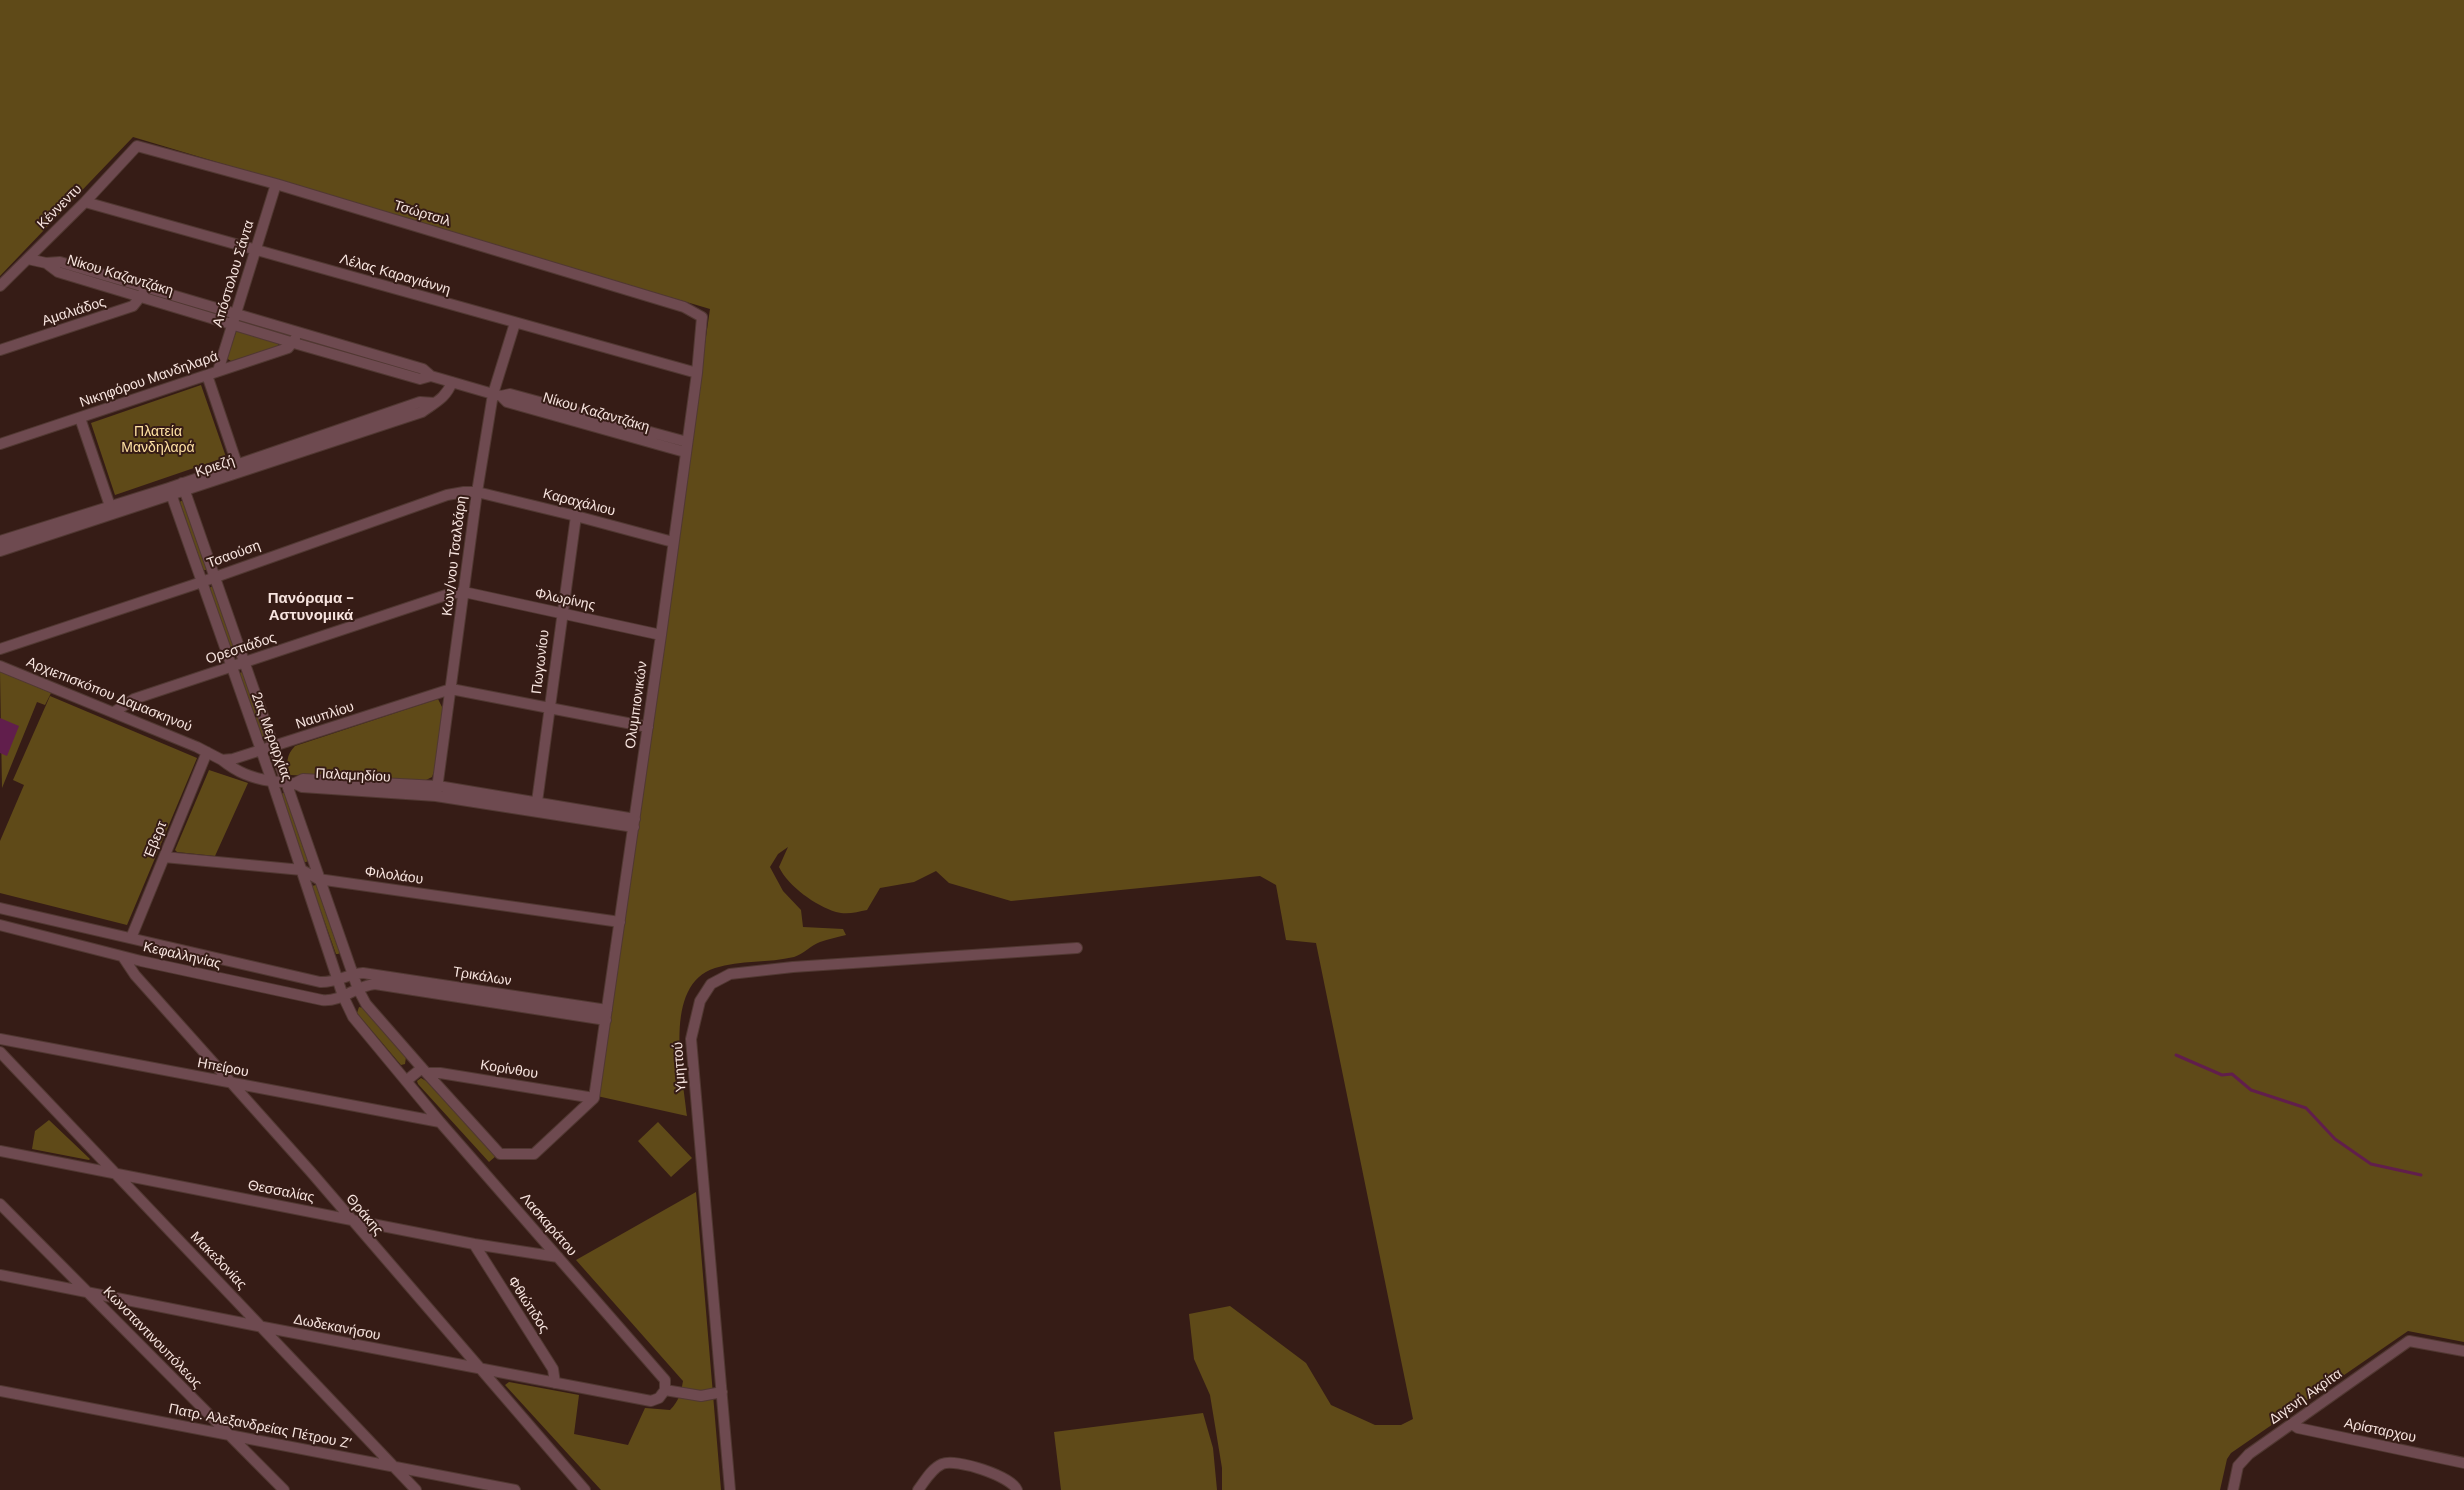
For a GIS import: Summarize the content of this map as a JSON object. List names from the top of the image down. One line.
{"streets":{"street":["Κέννεντυ","Τσώρτσιλ","Απόστολου Σάντα","Λέλας Καραγιάννη","Νίκου Καζαντζάκη","Αμαλιάδος","Νικηφόρου Μανδηλαρά","Κριεζή","Καραχάλιου","Τσαούση","Κων/νου Τσαλδάρη","Φλωρίνης","Ορεστιάδος","Πωγωνίου","Αρχιεπισκόπου Δαμασκηνού","Ολυμπιονικών","Ναυπλίου","2ας Μεραρχίας","Παλαμηδίου","Έβερτ","Φιλολάου","Κεφαλληνίας","Τρικάλων","Υμηττού","Ηπείρου","Κορίνθου","Θεσσαλίας","Θράκης","Λασκαράτου","Μακεδονίας","Φθιώτιδος","Δωδεκανήσου","Κωνσταντινουπόλεως","Διγενή Ακρίτα","Πατρ. Αλεξανδρείας Πέτρου Ζ’","Αρίσταρχου"]},"crossings":[["Κέννεντυ","Τσώρτσιλ"],["Κέννεντυ","Λέλας Καραγιάννη"],["Τσώρτσιλ","Απόστολου Σάντα"],["Τσώρτσιλ","Ολυμπιονικών"],["Απόστολου Σάντα","Λέλας Καραγιάννη"],["Απόστολου Σάντα","Νίκου Καζαντζάκη"],["Απόστολου Σάντα","Νικηφόρου Μανδηλαρά"],["Λέλας Καραγιάννη","Κων/νου Τσαλδάρη"],["Λέλας Καραγιάννη","Ολυμπιονικών"],["Νίκου Καζαντζάκη","Αμαλιάδος"],["Νίκου Καζαντζάκη","Νικηφόρου Μανδηλαρά"],["Νίκου Καζαντζάκη","Κριεζή"],["Νίκου Καζαντζάκη","Κων/νου Τσαλδάρη"],["Νίκου Καζαντζάκη","Ολυμπιονικών"],["Κριεζή","2ας Μεραρχίας"],["Καραχάλιου","Τσαούση"],["Καραχάλιου","Κων/νου Τσαλδάρη"],["Καραχάλιου","Πωγωνίου"],["Καραχάλιου","Ολυμπιονικών"],["Τσαούση","Κων/νου Τσαλδάρη"],["Τσαούση","2ας Μεραρχίας"],["Κων/νου Τσαλδάρη","Φλωρίνης"],["Κων/νου Τσαλδάρη","Ορεστιάδος"],["Κων/νου Τσαλδάρη","Ναυπλίου"],["Κων/νου Τσαλδάρη","Παλαμηδίου"],["Φλωρίνης","Ορεστιάδος"],["Φλωρίνης","Πωγωνίου"],["Φλωρίνης","Ολυμπιονικών"],["Ορεστιάδος","Αρχιεπισκόπου Δαμασκηνού"],["Ορεστιάδος","2ας Μεραρχίας"],["Πωγωνίου","Παλαμηδίου"],["Αρχιεπισκόπου Δαμασκηνού","Έβερτ"],["Ολυμπιονικών","Παλαμηδίου"],["Ολυμπιονικών","Φιλολάου"],["Ολυμπιονικών","Τρικάλων"],["Ολυμπιονικών","Κορίνθου"],["Ναυπλίου","2ας Μεραρχίας"],["Ναυπλίου","Παλαμηδίου"],["2ας Μεραρχίας","Παλαμηδίου"],["2ας Μεραρχίας","Φιλολάου"],["2ας Μεραρχίας","Κεφαλληνίας"],["2ας Μεραρχίας","Τρικάλων"],["2ας Μεραρχίας","Λασκαράτου"],["Έβερτ","Φιλολάου"],["Έβερτ","Κεφαλληνίας"],["Κεφαλληνίας","Τρικάλων"],["Κεφαλληνίας","Θράκης"],["Κεφαλληνίας","Λασκαράτου"],["Ηπείρου","Θράκης"],["Ηπείρου","Λασκαράτου"],["Θεσσαλίας","Θράκης"],["Θεσσαλίας","Λασκαράτου"],["Θεσσαλίας","Μακεδονίας"],["Θεσσαλίας","Φθιώτιδος"],["Θράκης","Δωδεκανήσου"],["Λασκαράτου","Δωδεκανήσου"],["Μακεδονίας","Δωδεκανήσου"],["Μακεδονίας","Πατρ. Αλεξανδρείας Πέτρου Ζ’"],["Φθιώτιδος","Δωδεκανήσου"],["Δωδεκανήσου","Κωνσταντινουπόλεως"],["Κωνσταντινουπόλεως","Πατρ. Αλεξανδρείας Πέτρου Ζ’"],["Διγενή Ακρίτα","Αρίσταρχου"]],"districts":["Πανόραμα - Αστυνομικά"],"parks":["Πλατεία Μανδηλαρά"]}
